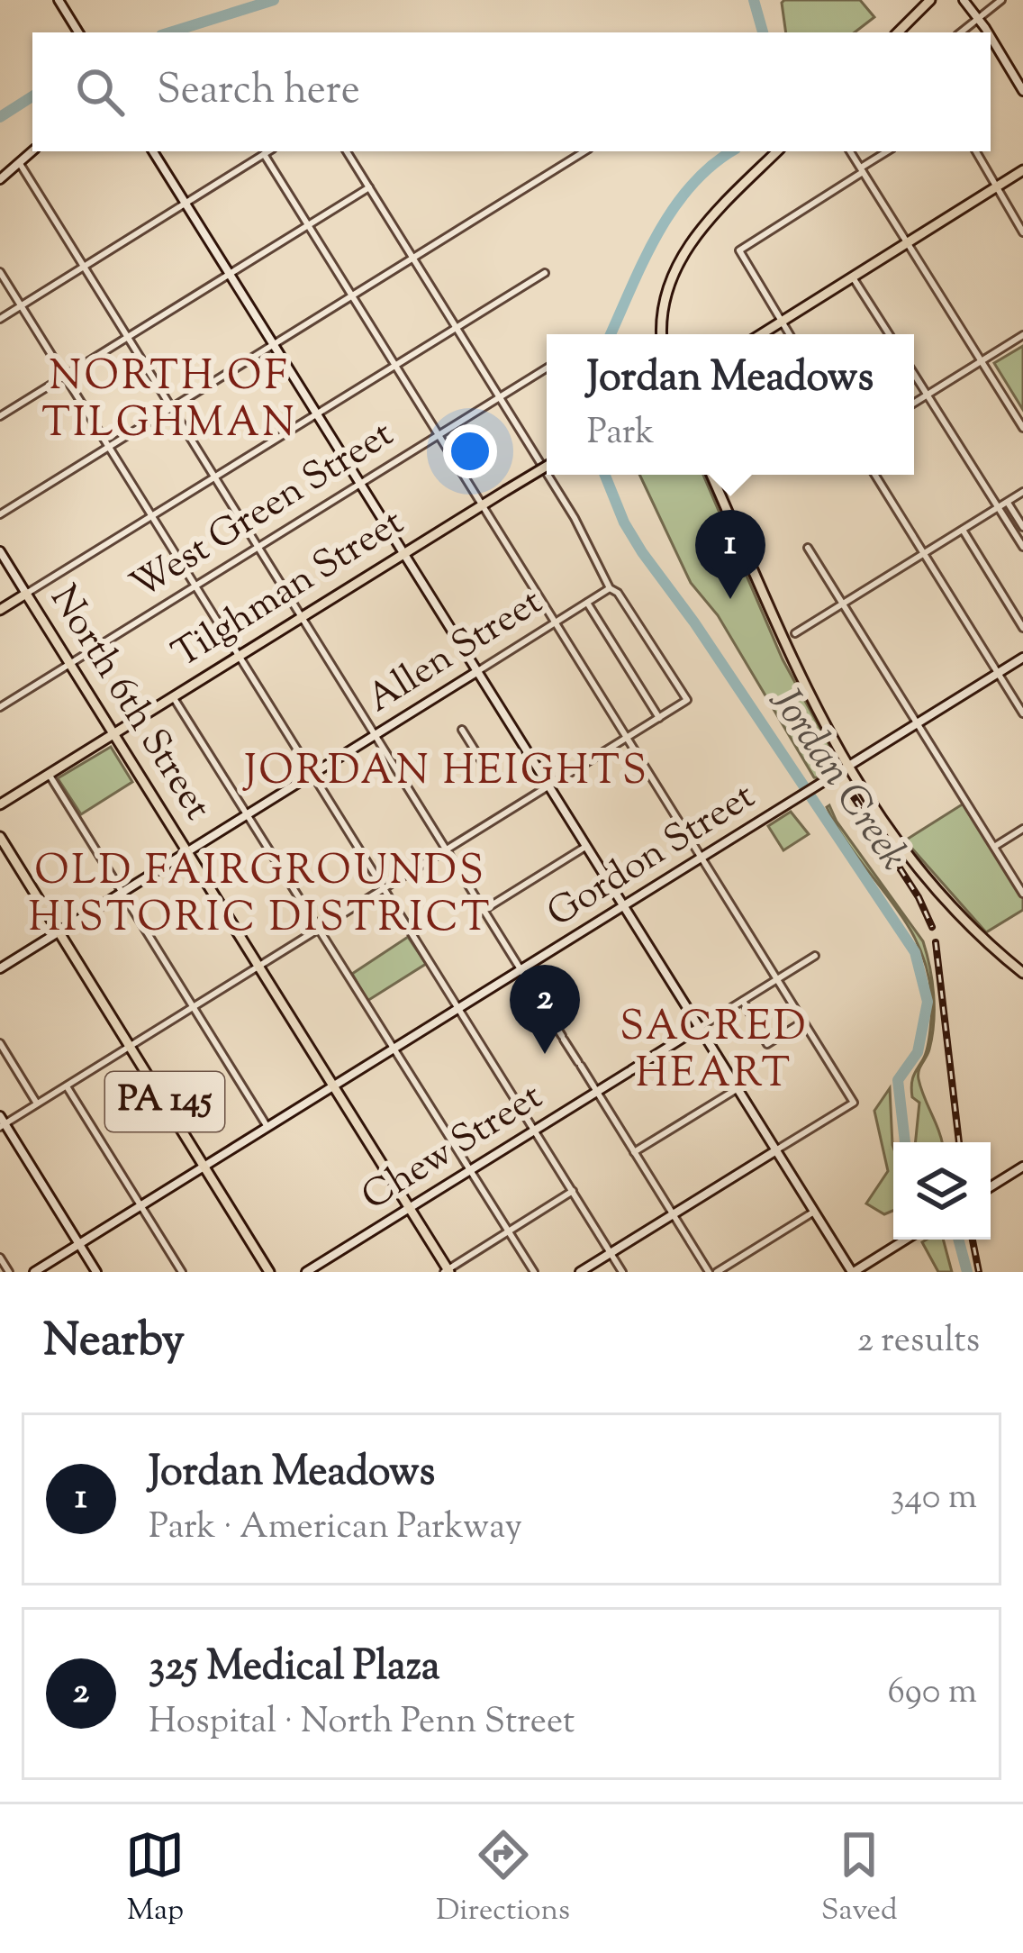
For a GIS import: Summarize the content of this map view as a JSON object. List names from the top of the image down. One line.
{"streets":{"main road":["Tilghman Street","North 6th Street","PA 145"],"street":["West Green Street","Allen Street","Gordon Street","Chew Street"]},"crossings":[["West Green Street","North 6th Street"],["Tilghman Street","North 6th Street"],["Allen Street","North 6th Street"],["Allen Street","PA 145"],["North 6th Street","Gordon Street"],["North 6th Street","Chew Street"],["Gordon Street","PA 145"]],"districts":["NORTH OF TILGHMAN","JORDAN HEIGHTS","OLD FAIRGROUNDS HISTORIC DISTRICT","SACRED HEART"],"water":["Jordan Creek"],"page":{"search":"Search here","popup":["Jordan Meadows","Park"],"pins":["1","2"],"heading":["Nearby","2 results"],"list":[{"mark":"1","name":"Jordan Meadows","note":"Park · American Parkway","value":"340 m"},{"mark":"2","name":"325 Medical Plaza","note":"Hospital · North Penn Street","value":"690 m"}],"nav":["Map","Directions","Saved"]}}
